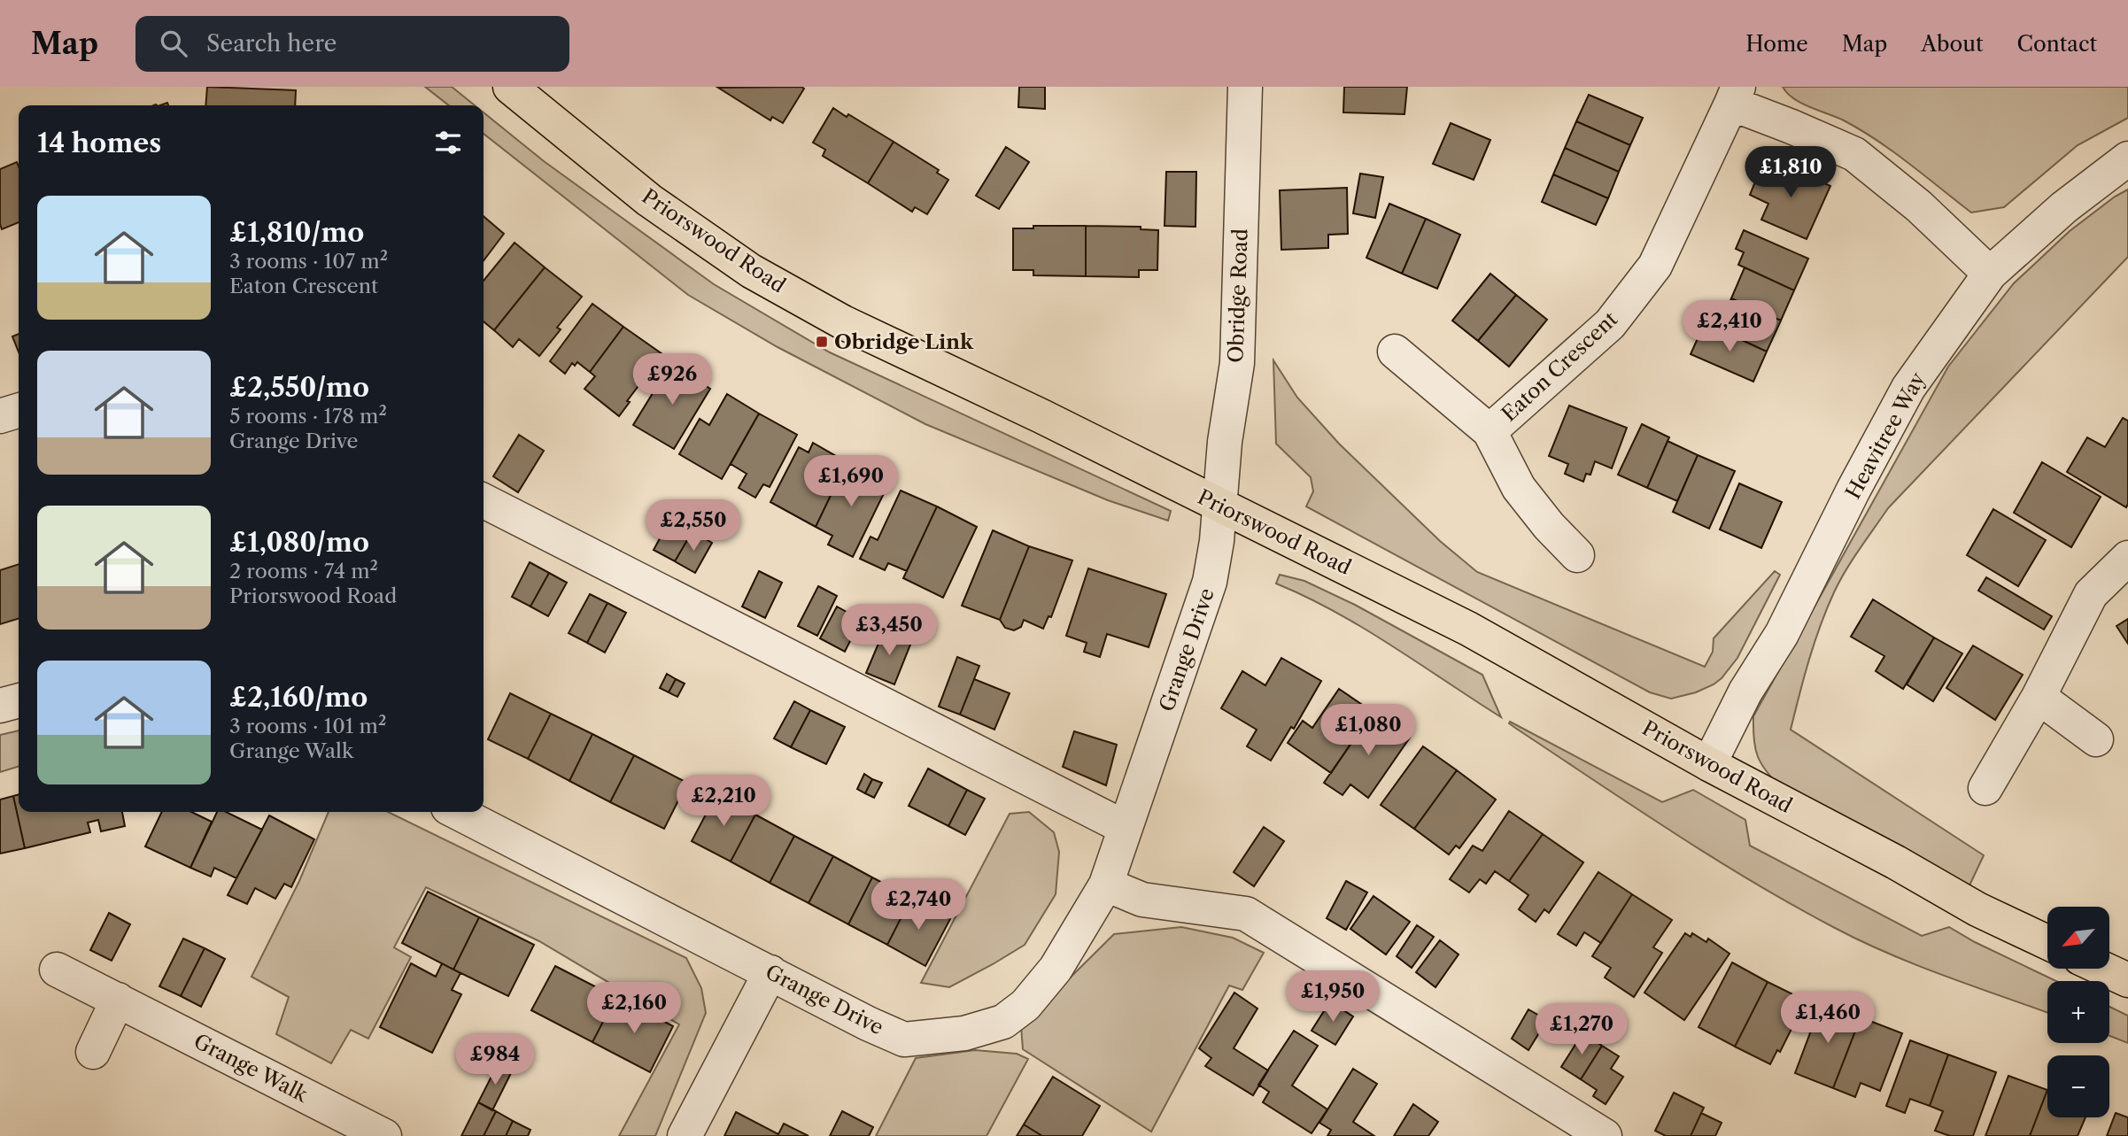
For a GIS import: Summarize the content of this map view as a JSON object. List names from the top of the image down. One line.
{"streets":{"main road":["Priorswood Road"],"street":["Obridge Road","Eaton Crescent","Heavitree Way","Grange Drive","Grange Walk"]},"crossings":[["Priorswood Road","Obridge Road"],["Priorswood Road","Heavitree Way"],["Priorswood Road","Grange Drive"],["Obridge Road","Grange Drive"],["Eaton Crescent","Heavitree Way"]],"places":{"transit":["Obridge Link"]},"north":"bottom left","page":{"header":"Map","search":"Search here","nav":["Home","Map","About","Contact"],"heading":"14 homes","price":["£1,810","£2,410","£926","£1,690","£2,550","£3,450","£1,080","£2,210","£2,740","£1,950","£2,160","£1,460","£1,270","£984"],"list":[{"name":"£1,810/mo","note":"3 rooms · 107 m² · Eaton Crescent"},{"name":"£2,550/mo","note":"5 rooms · 178 m² · Grange Drive"},{"name":"£1,080/mo","note":"2 rooms · 74 m² · Priorswood Road"},{"name":"£2,160/mo","note":"3 rooms · 101 m² · Grange Walk"}],"map_buttons":["+","−"]}}
